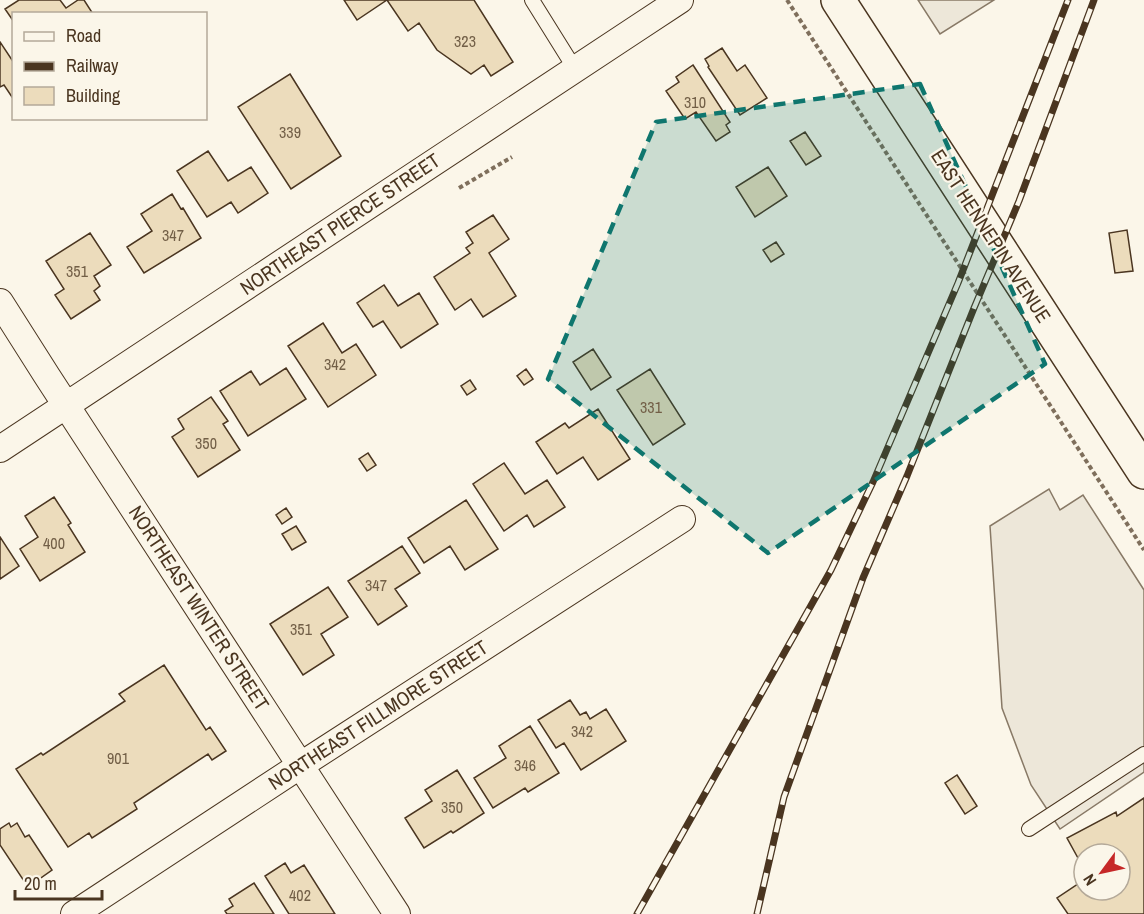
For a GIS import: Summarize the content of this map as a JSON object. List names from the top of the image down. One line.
{"streets":{"main road":["EAST HENNEPIN AVENUE"],"street":["NORTHEAST PIERCE STREET","NORTHEAST WINTER STREET","NORTHEAST FILLMORE STREET"]},"crossings":[["NORTHEAST PIERCE STREET","NORTHEAST WINTER STREET"],["NORTHEAST WINTER STREET","NORTHEAST FILLMORE STREET"]],"house_numbers":["323","310","339","347","351","342","331","350","400","347","351","342","901","346","350","402"],"legend":["Road","Railway","Building"],"scale_bar":"20 m","north":"bottom left"}
